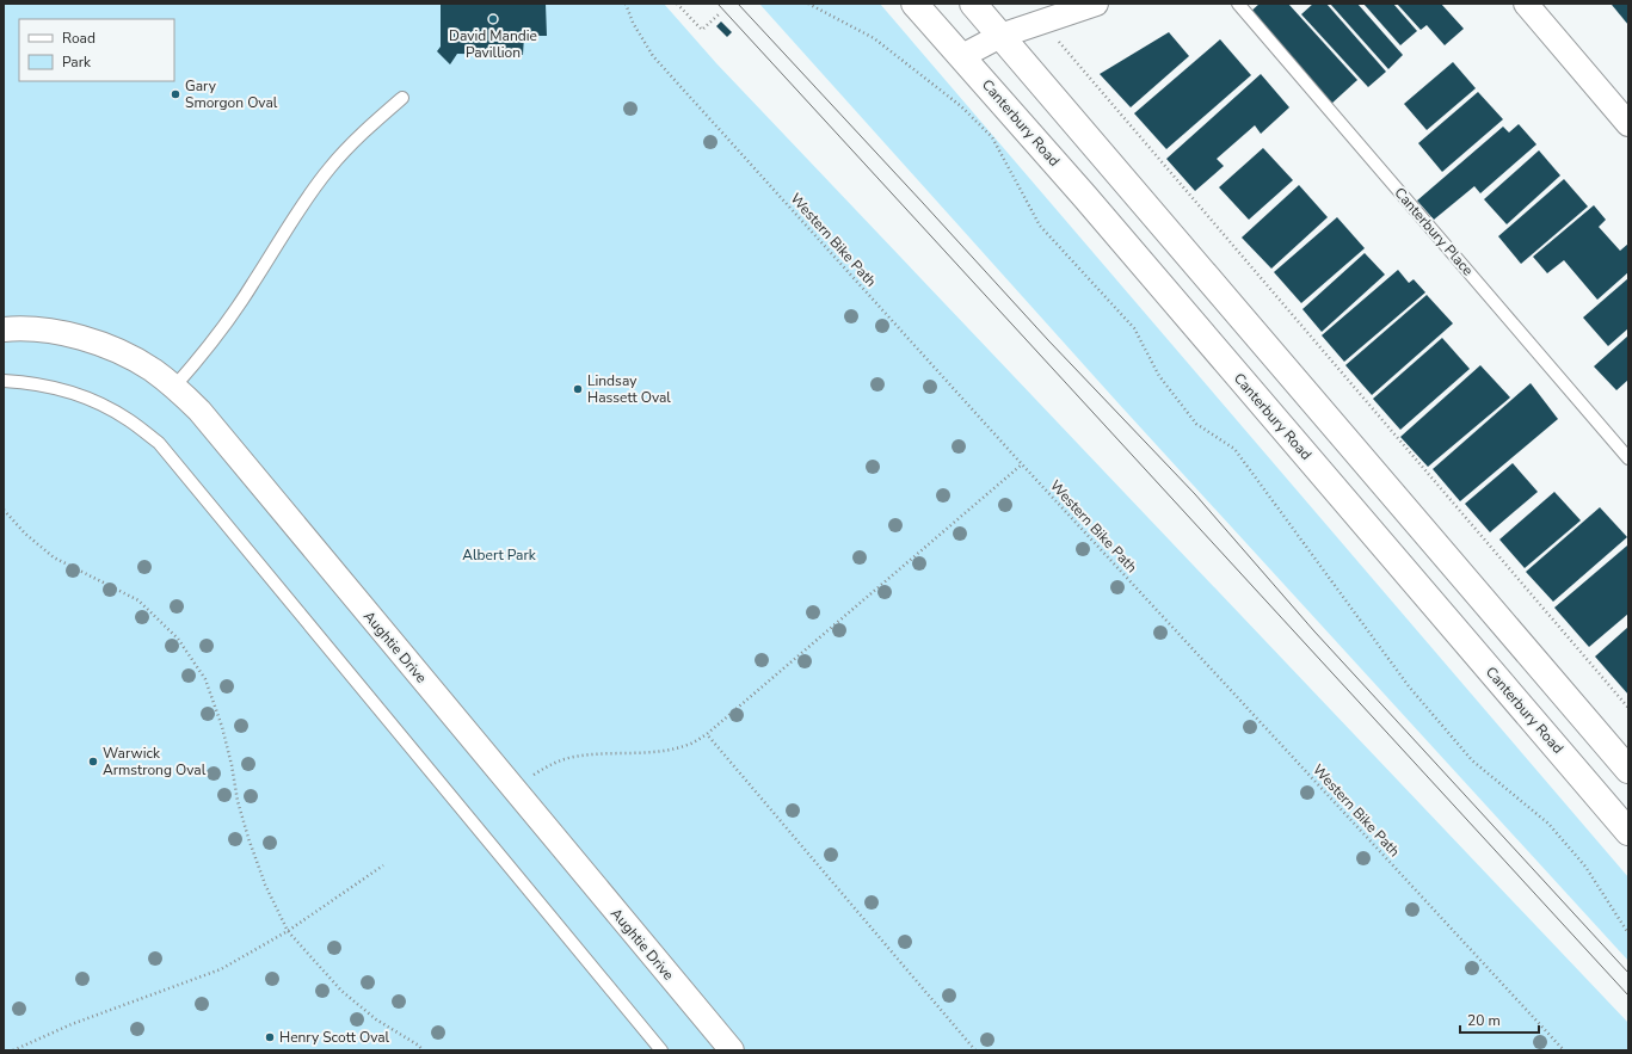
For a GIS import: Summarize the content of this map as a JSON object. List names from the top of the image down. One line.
{"streets":{"main road":["Canterbury Road"],"street":["Aughtie Drive"],"lane":["Canterbury Place"],"path":["Western Bike Path"]},"parks":["Albert Park"],"places":["David Mandie Pavillion","Gary Smorgon Oval","Lindsay Hassett Oval","Warwick Armstrong Oval","Henry Scott Oval"],"legend":["Road","Park"],"scale_bar":"20 m"}
